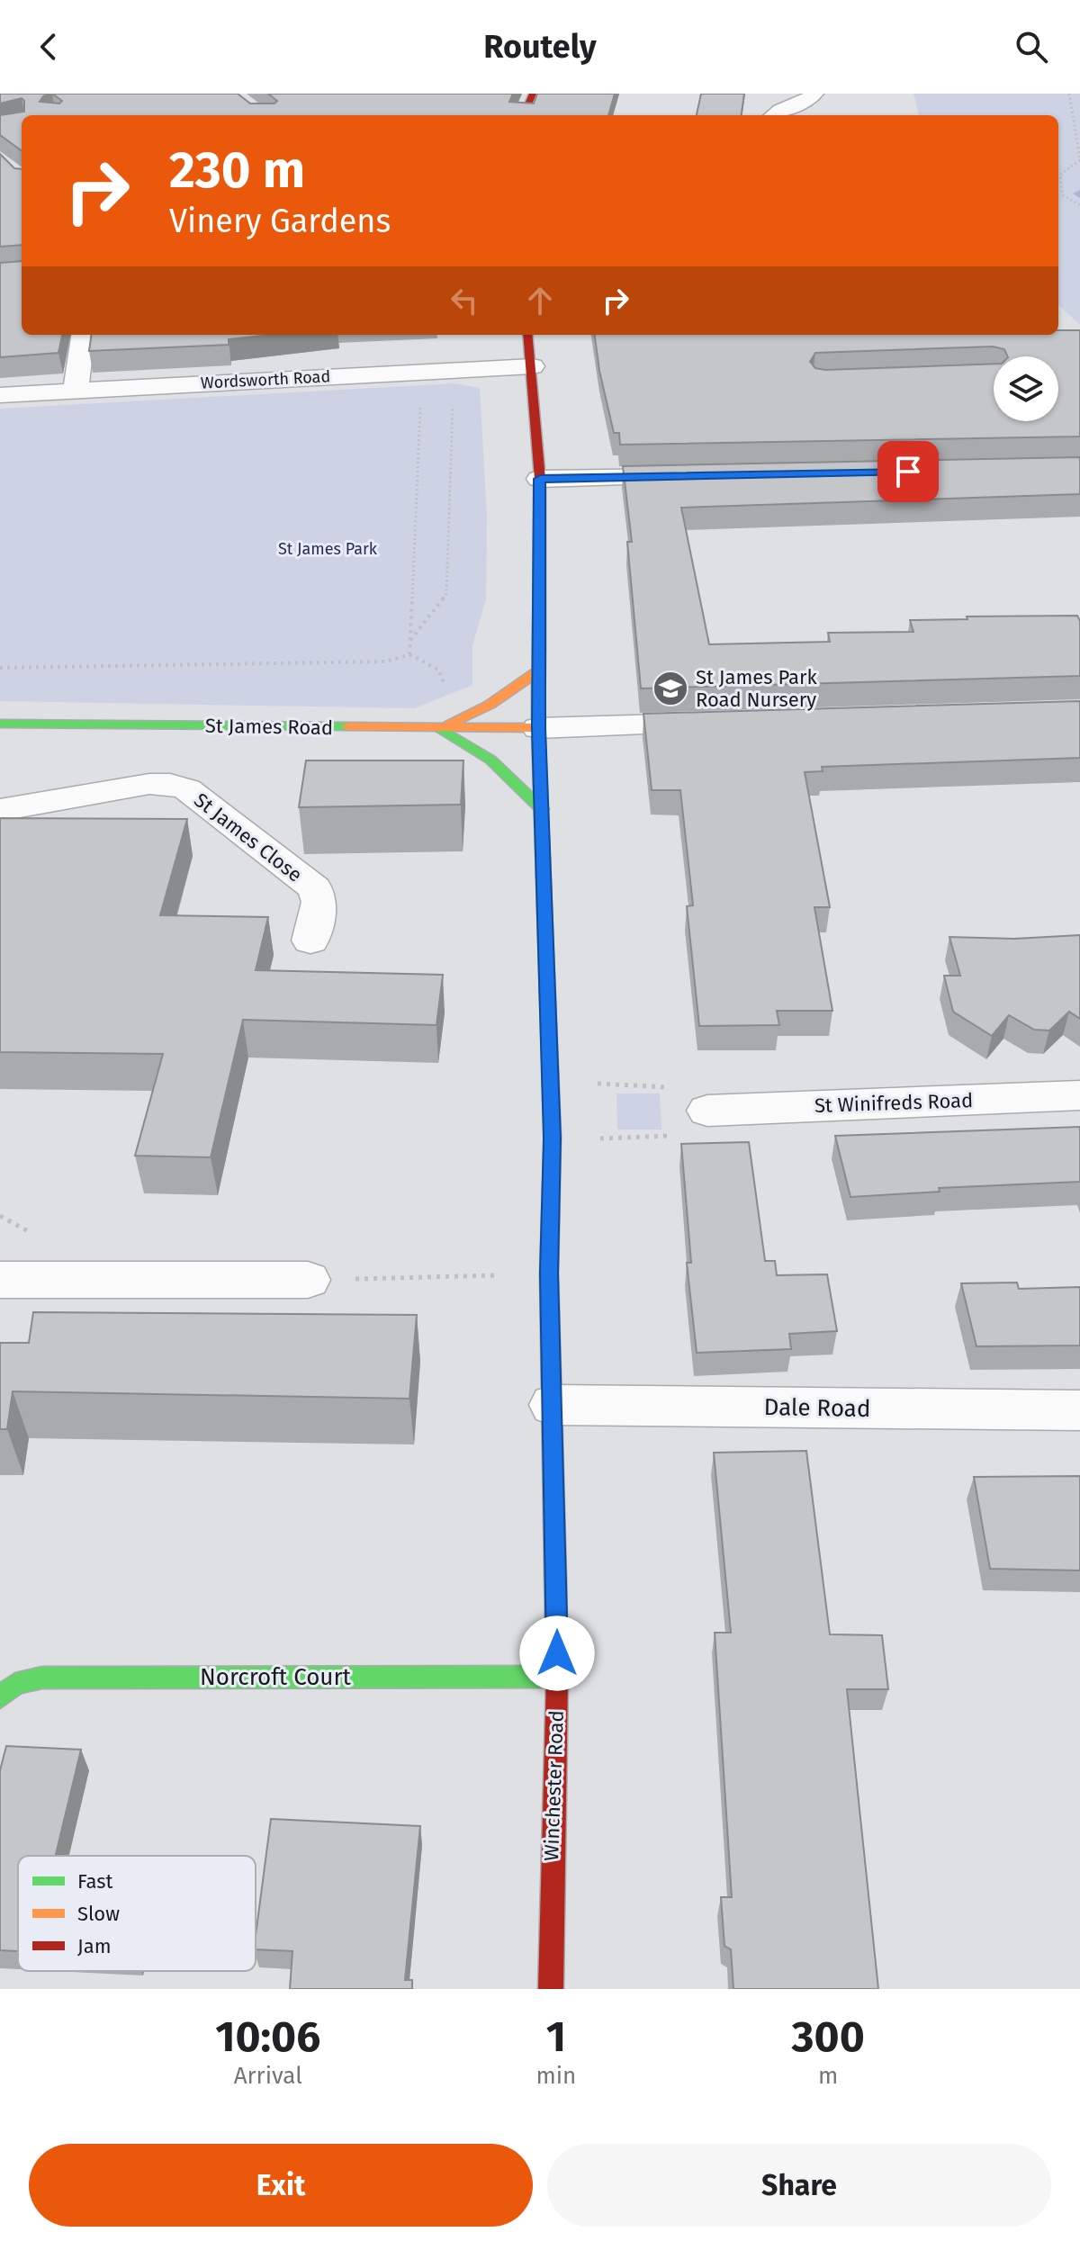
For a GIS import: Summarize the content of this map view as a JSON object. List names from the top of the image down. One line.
{"streets":{"main road":["St James Road","Norcroft Court","Winchester Road"],"street":["Wordsworth Road","St James Close","St Winifreds Road","Dale Road"]},"crossings":[["Wordsworth Road","Winchester Road"],["St James Road","Winchester Road"],["Dale Road","Winchester Road"],["Norcroft Court","Winchester Road"]],"parks":["St James Park"],"places":{"school or university":["St James Park Road Nursery"]},"legend":["Fast","Slow","Jam"],"page":{"header":"Routely","turn":["230 m","Vinery Gardens"],"eta":["10:06","Arrival","1","min","300","m"],"buttons":["Exit","Share"]}}
